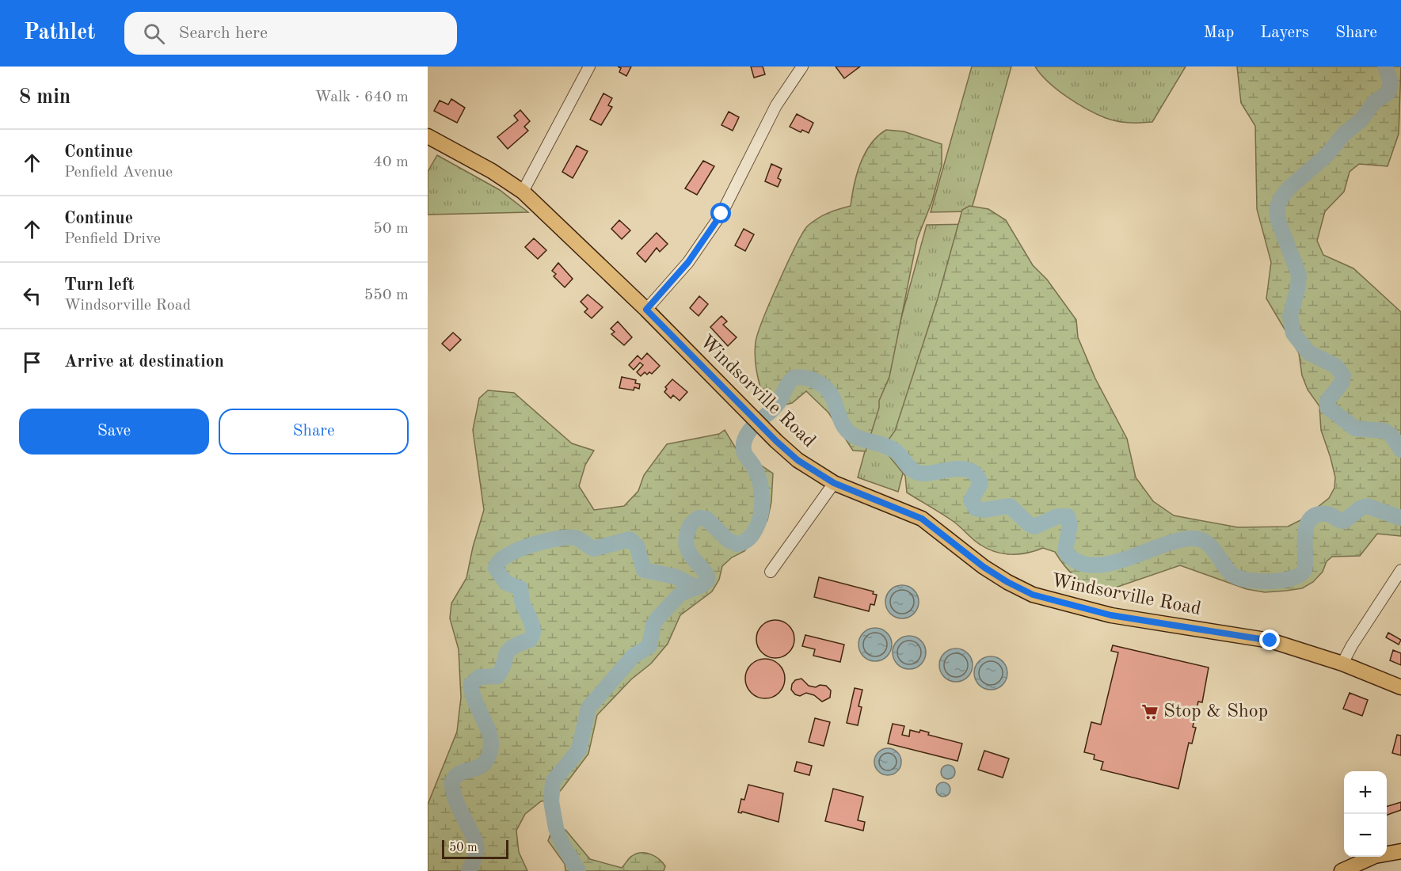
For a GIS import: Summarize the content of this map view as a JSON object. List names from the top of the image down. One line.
{"streets":{"main road":["Windsorville Road"]},"places":{"supermarket":["Stop & Shop"]},"scale_bar":"50 m","page":{"header":"Pathlet","search":"Search here","nav":["Map","Layers","Share"],"heading":["8 min","Walk · 640 m"],"list":[["Continue","Penfield Avenue","40 m"],["Continue","Penfield Drive","50 m"],["Turn left","Windsorville Road","550 m"],"Arrive at destination"],"buttons":["Save","Share"],"map_buttons":["+","−"],"scale":"50 m"}}
